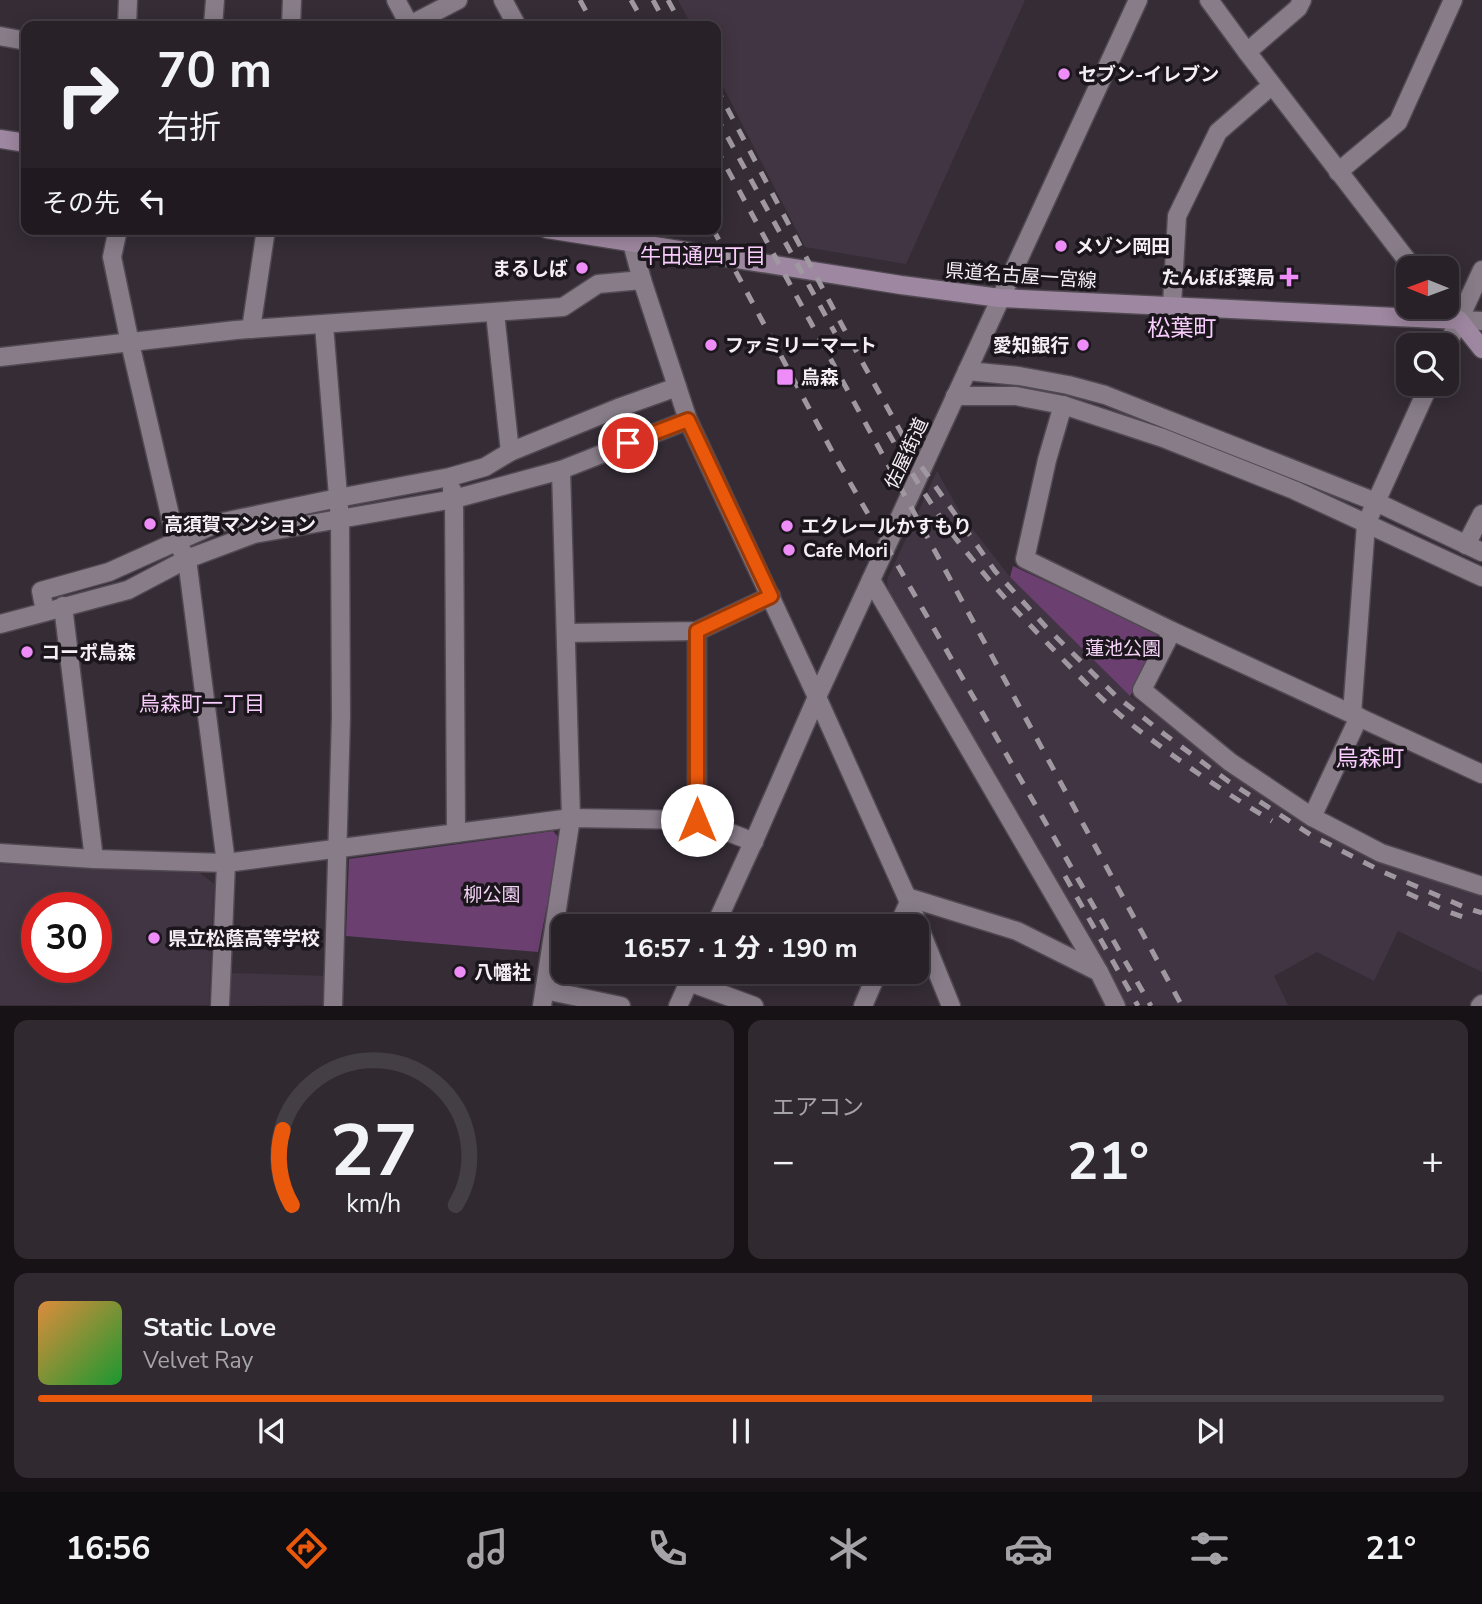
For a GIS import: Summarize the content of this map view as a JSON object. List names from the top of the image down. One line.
{"streets":{"main road":["県道名古屋一宮線"],"street":["佐屋街道"]},"crossings":[["県道名古屋一宮線","佐屋街道"]],"districts":["牛田通四丁目","松葉町","烏森町一丁目","烏森町"],"parks":["蓮池公園","柳公園"],"places":{"other":["セブン-イレブン","メゾン岡田","まるしば","ファミリーマート","愛知銀行","高須賀マンション","エクレールかすもり","Cafe Mori","コーポ烏森","県立松蔭高等学校","八幡社"],"health":["たんぽぽ薬局"],"transit":["烏森"]},"north":"left","page":{"turn":["70 m","右折"],"then":"その先","limit":"30","trip":"16:57 · 1 分 · 190 m","tile":"エアコン","heat":["−","21°","+"],"song":["Static Love","Velvet Ray"],"tabs":["16:56","21°"],"gauge":["27","km/h"]}}
